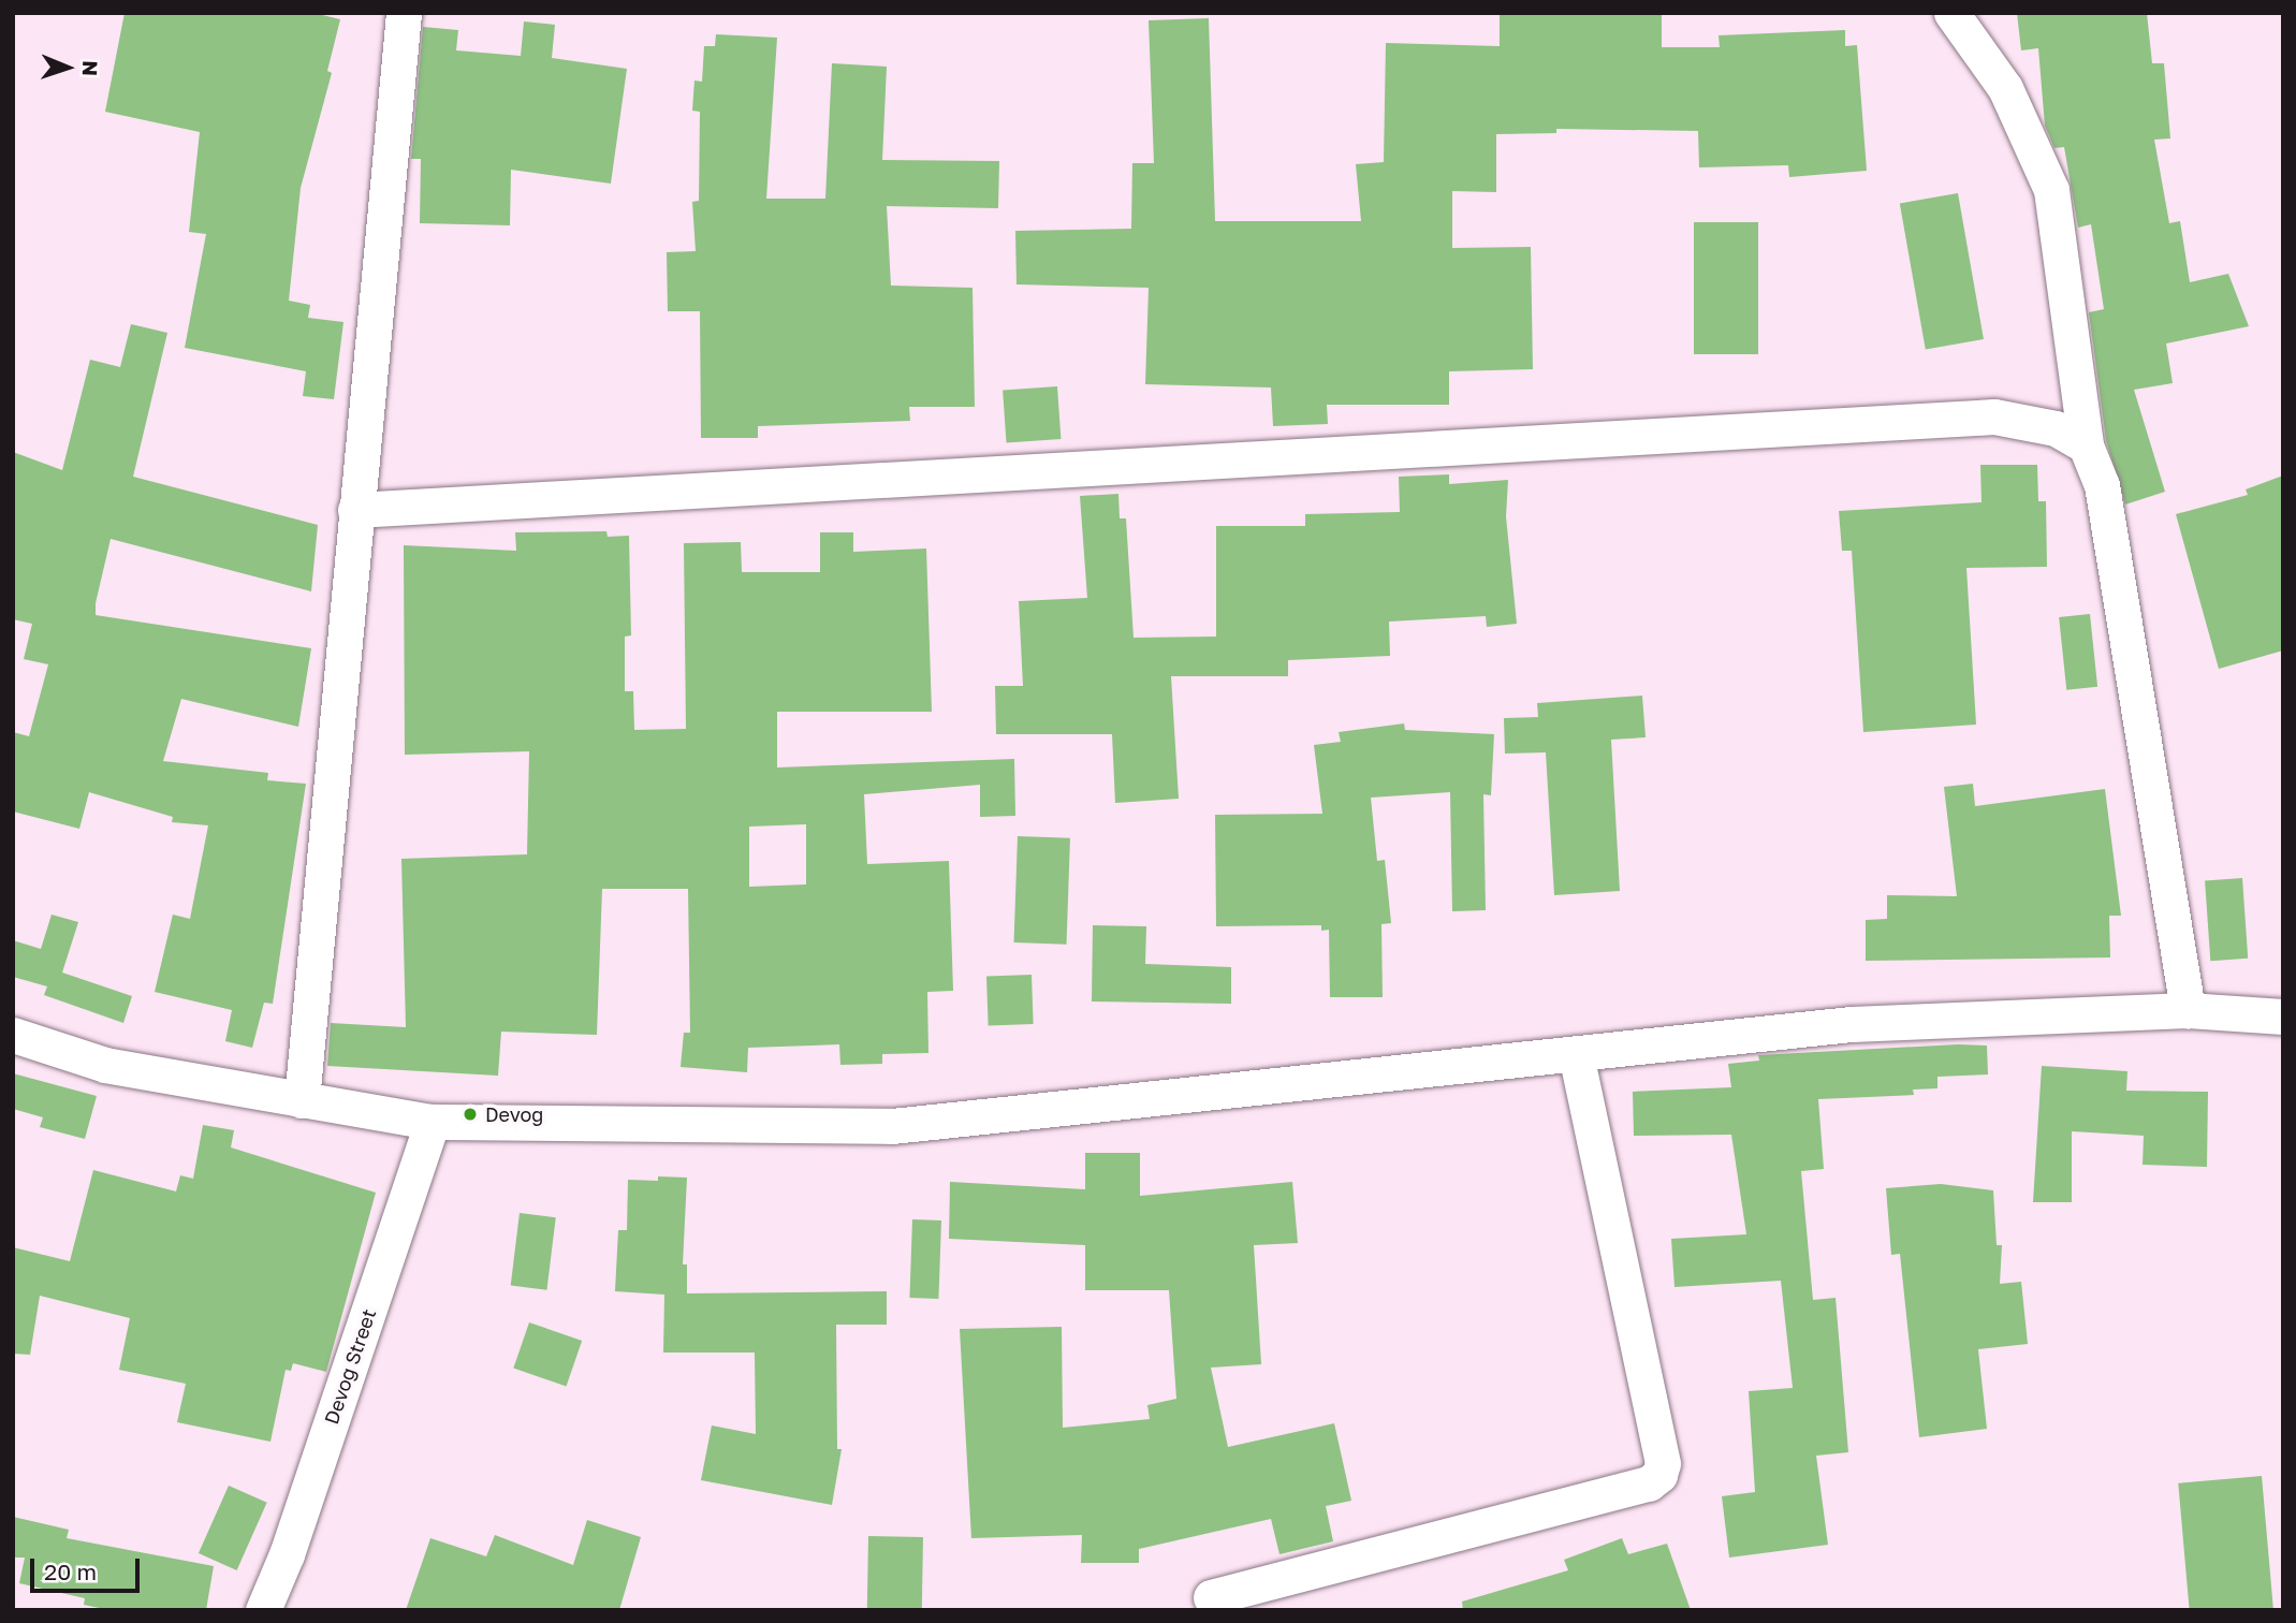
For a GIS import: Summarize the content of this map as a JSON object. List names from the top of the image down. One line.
{"streets":{"street":["Devog Street"]},"places":["Devog"],"scale_bar":"20 m","north":"right"}
